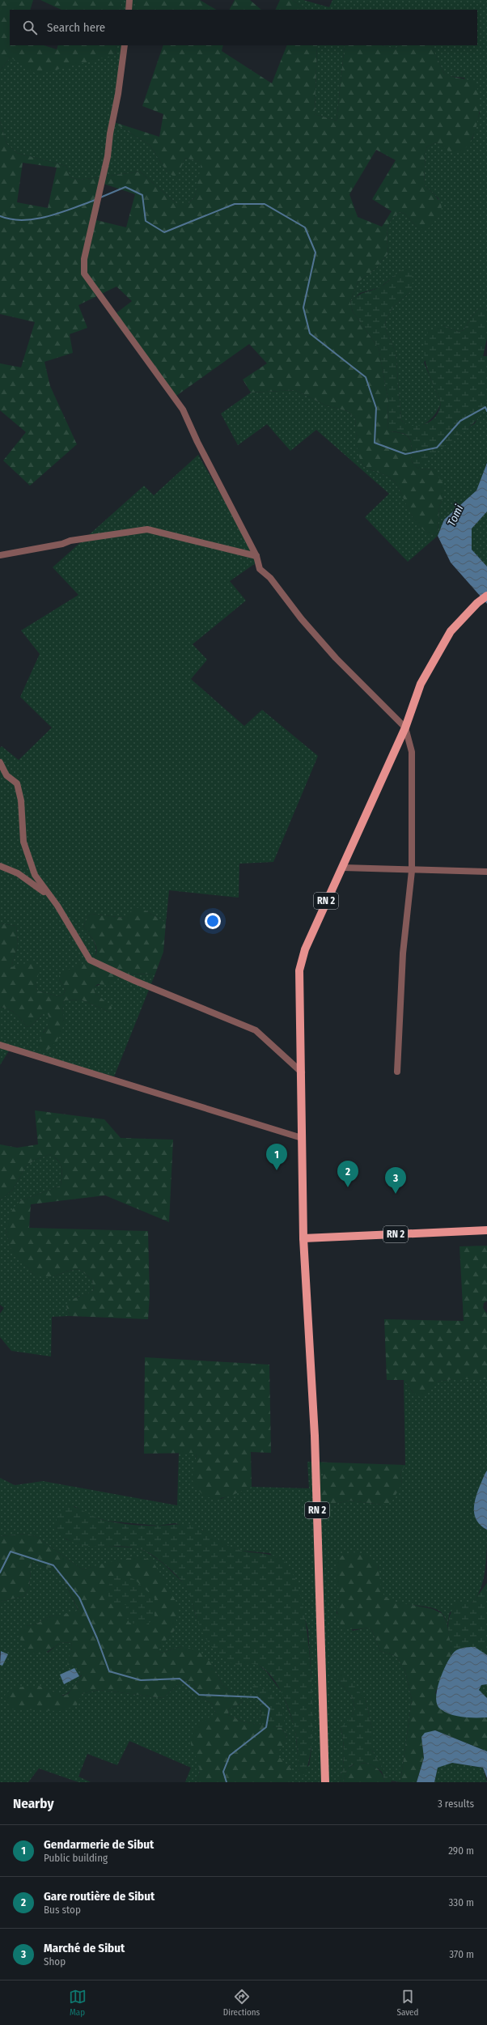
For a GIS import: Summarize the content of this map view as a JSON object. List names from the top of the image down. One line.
{"streets":{"main road":["RN 2"]},"water":["Tomi"],"page":{"search":"Search here","pins":["1","2","3"],"heading":["Nearby","3 results"],"list":[{"mark":"1","name":"Gendarmerie de Sibut","note":"Public building","value":"290 m"},{"mark":"2","name":"Gare routière de Sibut","note":"Bus stop","value":"330 m"},{"mark":"3","name":"Marché de Sibut","note":"Shop","value":"370 m"}],"nav":["Map","Directions","Saved"]}}
